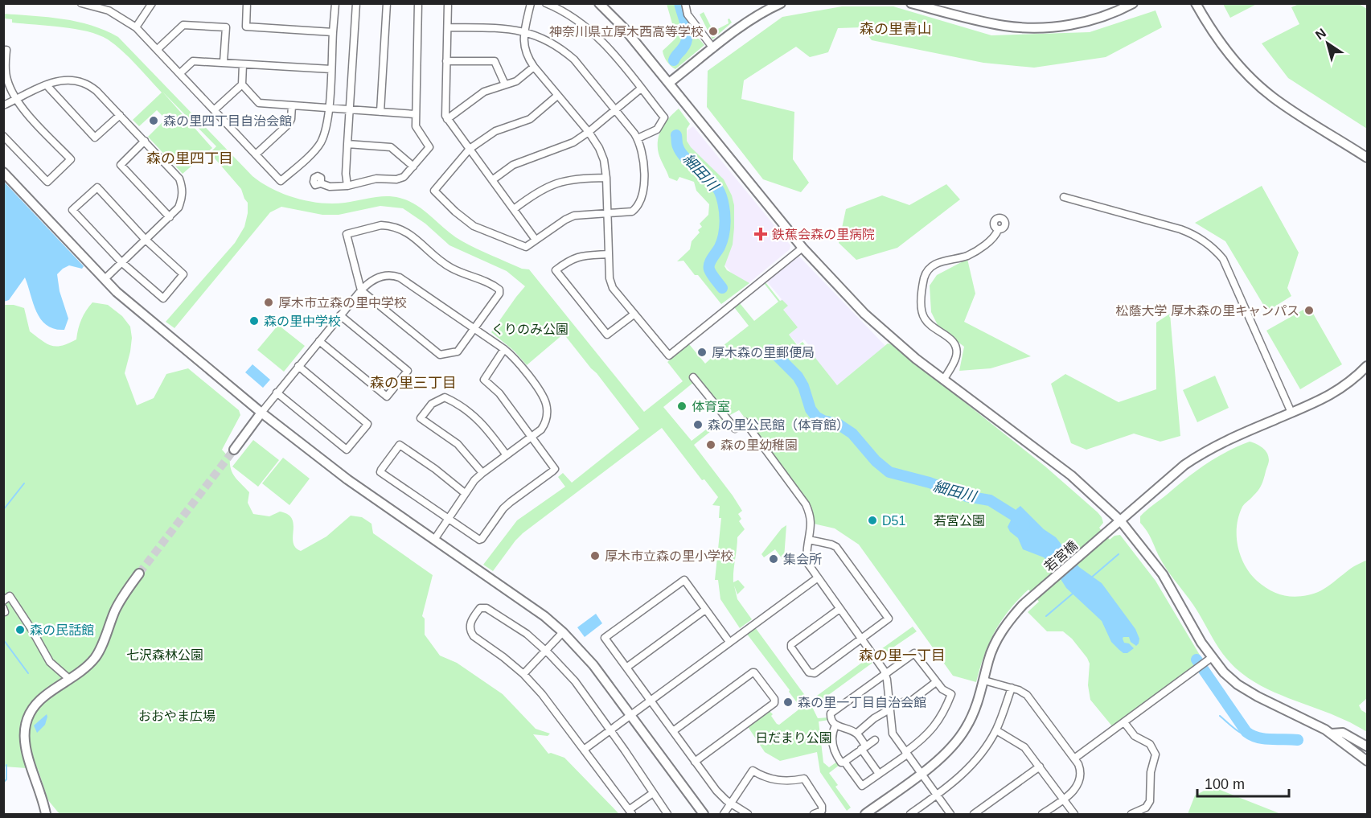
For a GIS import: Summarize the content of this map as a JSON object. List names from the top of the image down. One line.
{"streets":{"street":["若宮橋"]},"districts":["森の里青山","森の里四丁目","森の里三丁目","森の里一丁目"],"water":["細田川"],"parks":["くりのみ公園","若宮公園","七沢森林公園","おおやま広場","日だまり公園"],"places":{"other":["神奈川県立厚木西高等学校","森の里四丁目自治会館","厚木市立森の里中学校","松蔭大学 厚木森の里キャンパス","森の里中学校","厚木森の里郵便局","体育室","森の里公民館（体育館）","森の里幼稚園","D51","厚木市立森の里小学校","集会所","森の民話館","森の里一丁目自治会館"],"health":["鉄蕉会森の里病院"]},"scale_bar":"100 m","north":"top left"}
